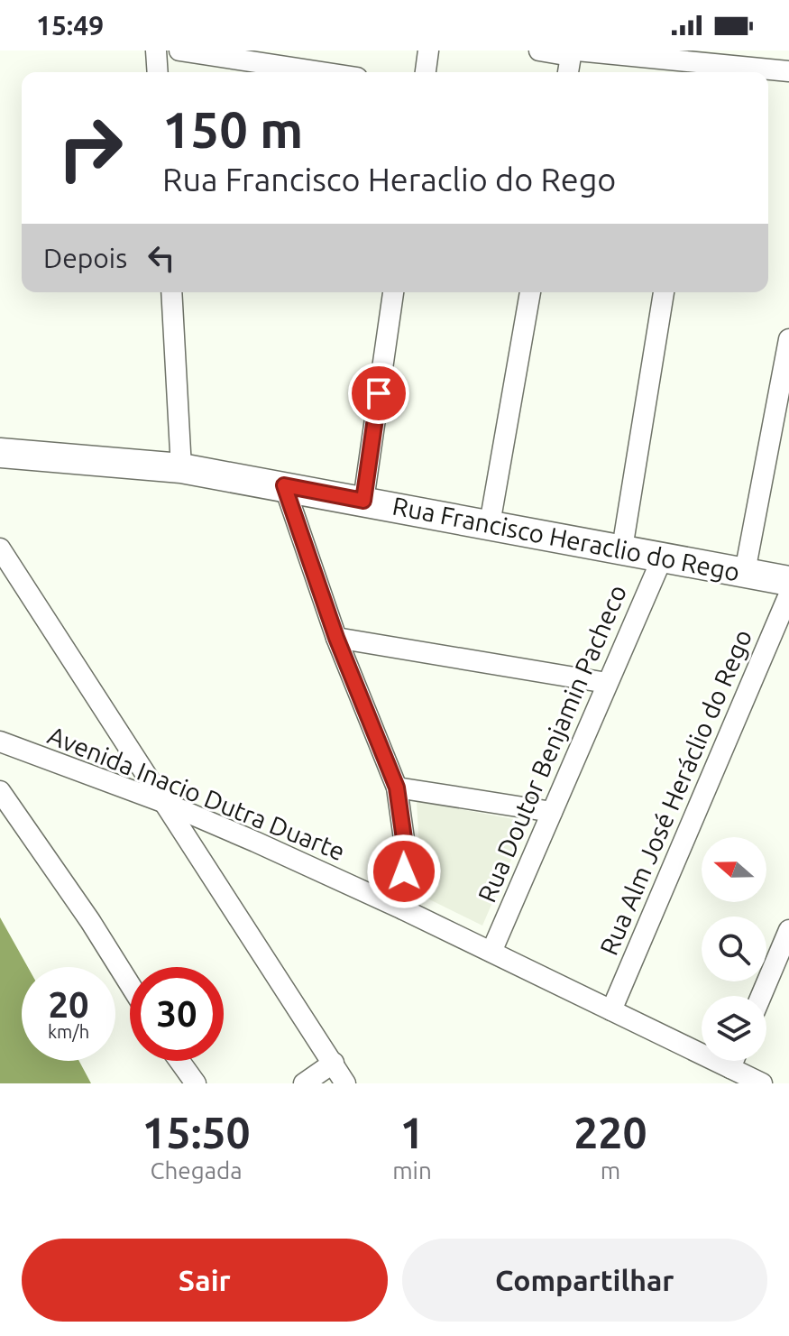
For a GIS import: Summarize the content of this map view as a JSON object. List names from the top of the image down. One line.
{"streets":{"street":["Rua Francisco Heraclio do Rego","Rua Doutor Benjamin Pacheco","Rua Alm José Heráclio do Rego","Avenida Inacio Dutra Duarte"]},"crossings":[["Rua Francisco Heraclio do Rego","Rua Doutor Benjamin Pacheco"],["Rua Doutor Benjamin Pacheco","Avenida Inacio Dutra Duarte"],["Rua Alm José Heráclio do Rego","Avenida Inacio Dutra Duarte"]],"north":"left","page":{"status":"15:49","turn":["150 m","Rua Francisco Heraclio do Rego"],"then":"Depois","speed":"20 km/h","limit":"30","eta":["15:50","Chegada","1","min","220","m"],"buttons":["Sair","Compartilhar"]}}
